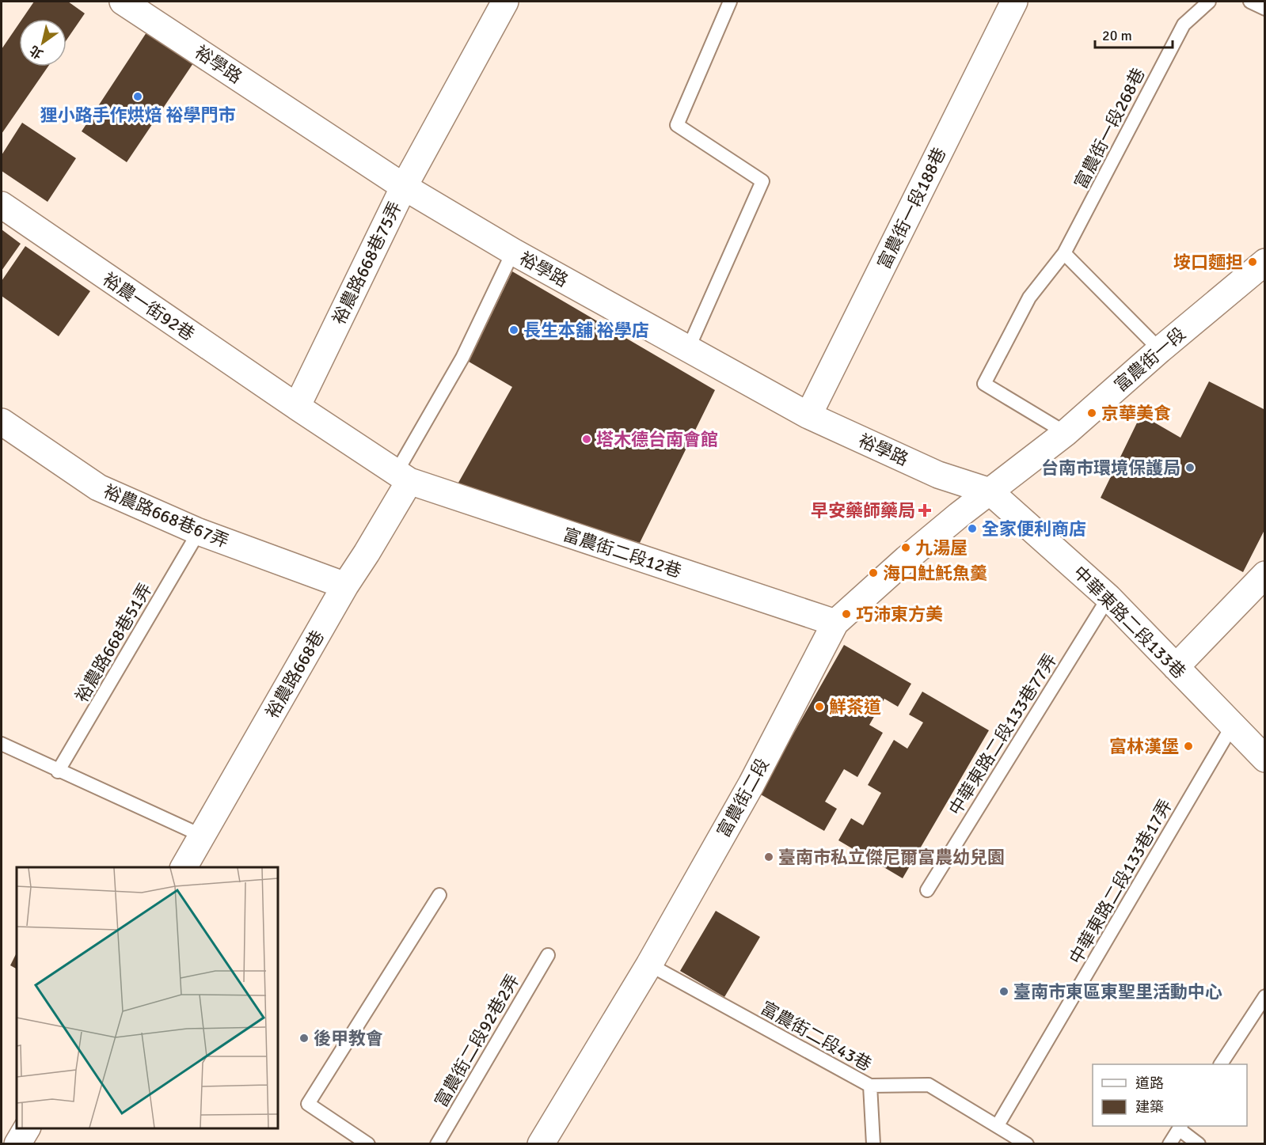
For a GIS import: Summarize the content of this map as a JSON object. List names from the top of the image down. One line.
{"streets":{"street":["裕學路","富農街一段188巷","裕農路668巷75弄","裕農一街92巷","富農街一段","裕農路668巷67弄","富農街二段12巷","中華東路二段133巷","裕農路668巷","富農街二段"],"lane":["富農街一段268巷","裕農路668巷51弄","中華東路二段133巷77弄","中華東路二段133巷17弄","富農街二段43巷","富農街二段92巷2弄"]},"crossings":[["裕學路","富農街一段188巷"],["裕學路","裕農路668巷75弄"],["裕學路","富農街一段"],["裕學路","中華東路二段133巷"],["裕學路","富農街二段"],["富農街一段268巷","富農街一段"],["裕農路668巷75弄","裕農一街92巷"],["富農街一段","中華東路二段133巷"],["富農街一段","富農街二段"],["裕農路668巷67弄","裕農路668巷51弄"],["裕農路668巷67弄","裕農路668巷"],["富農街二段12巷","裕農路668巷"],["富農街二段12巷","富農街二段"],["中華東路二段133巷","中華東路二段133巷77弄"],["中華東路二段133巷","富農街二段"],["中華東路二段133巷","中華東路二段133巷17弄"],["富農街二段","富農街二段43巷"],["中華東路二段133巷17弄","富農街二段43巷"]],"places":{"other":["狸小路手作烘焙 裕學門市","垵口麵担","長生本舖 裕學店","京華美食","塔木德台南會館","台南市環境保護局","全家便利商店","九湯屋","海口𩵚魠魚羹","巧沛東方美","鮮茶道","富林漢堡","臺南市私立傑尼爾富農幼兒園","臺南市東區東聖里活動中心","後甲教會"],"health":["早安藥師藥局"]},"legend":["道路","建築"],"scale_bar":"20 m","north":"bottom left"}
